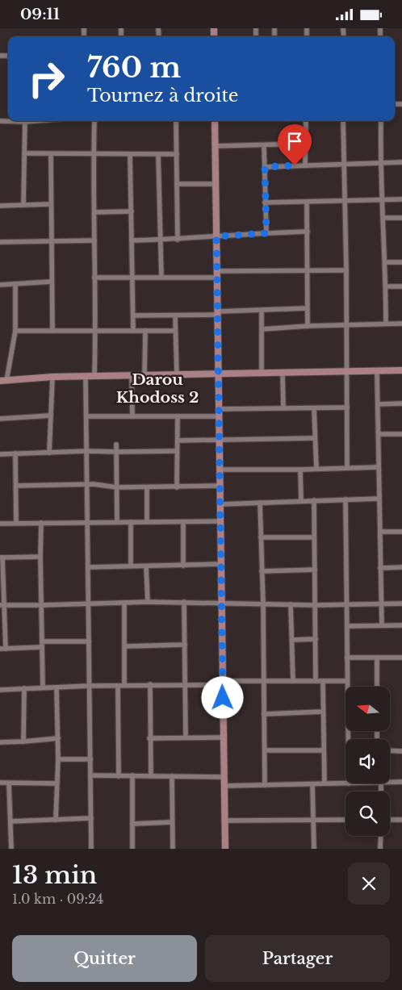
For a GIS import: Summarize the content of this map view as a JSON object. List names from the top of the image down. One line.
{"districts":["Darou Khodoss 2"],"north":"left","page":{"status":"09:11","turn":["760 m","Tournez à droite"],"heading":["13 min","1.0 km · 09:24"],"buttons":["Quitter","Partager"]}}
